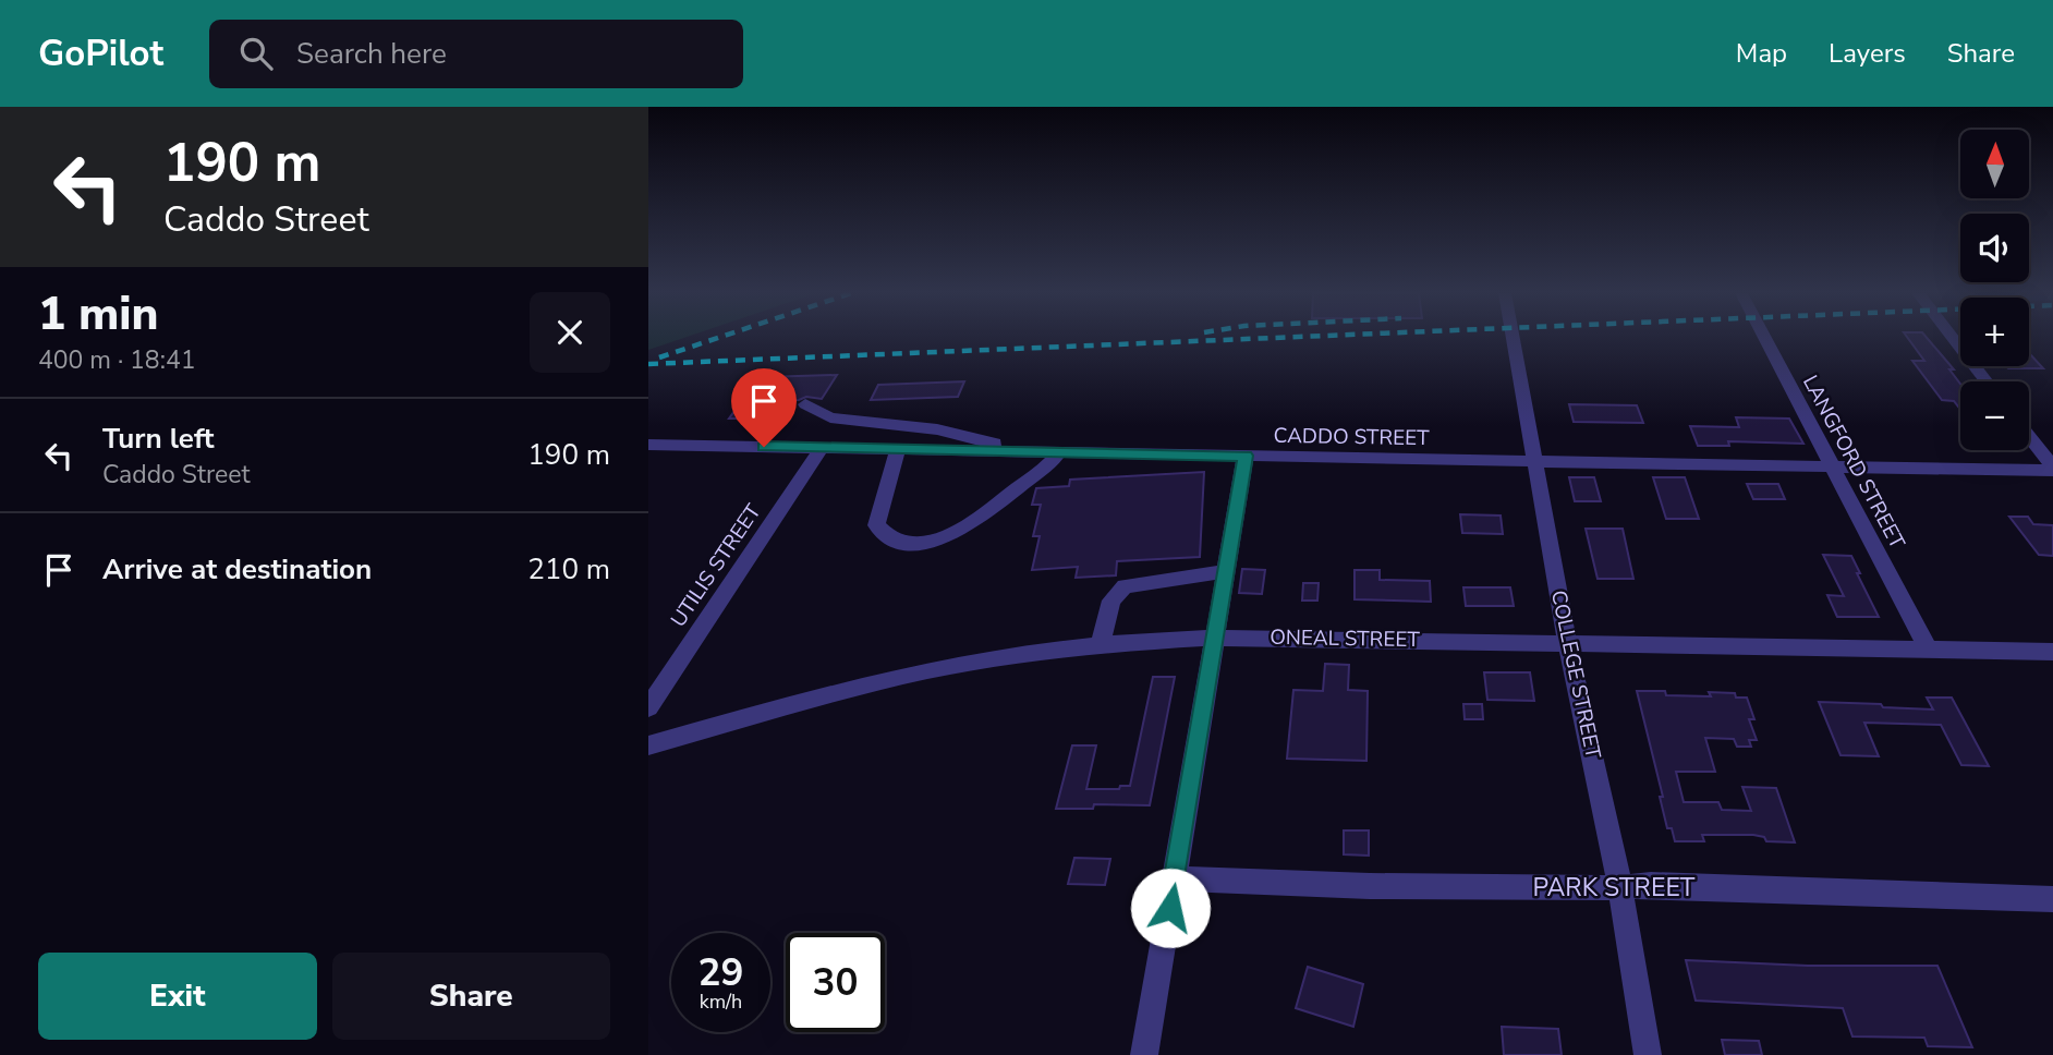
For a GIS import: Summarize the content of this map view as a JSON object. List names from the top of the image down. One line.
{"streets":{"street":["CADDO STREET","LANGFORD STREET","UTILIS STREET","ONEAL STREET","COLLEGE STREET","PARK STREET"]},"crossings":[["CADDO STREET","LANGFORD STREET"],["CADDO STREET","UTILIS STREET"],["CADDO STREET","COLLEGE STREET"],["LANGFORD STREET","ONEAL STREET"],["ONEAL STREET","COLLEGE STREET"],["COLLEGE STREET","PARK STREET"]],"north":"top","page":{"header":"GoPilot","search":"Search here","nav":["Map","Layers","Share"],"turn":["190 m","Caddo Street"],"map_buttons":["+","−"],"heading":["1 min","400 m · 18:41"],"list":[{"name":"Turn left","note":"Caddo Street","value":"190 m"},{"name":"Arrive at destination","value":"210 m"}],"speed":"29 km/h","limit":"30","buttons":["Exit","Share"]}}
